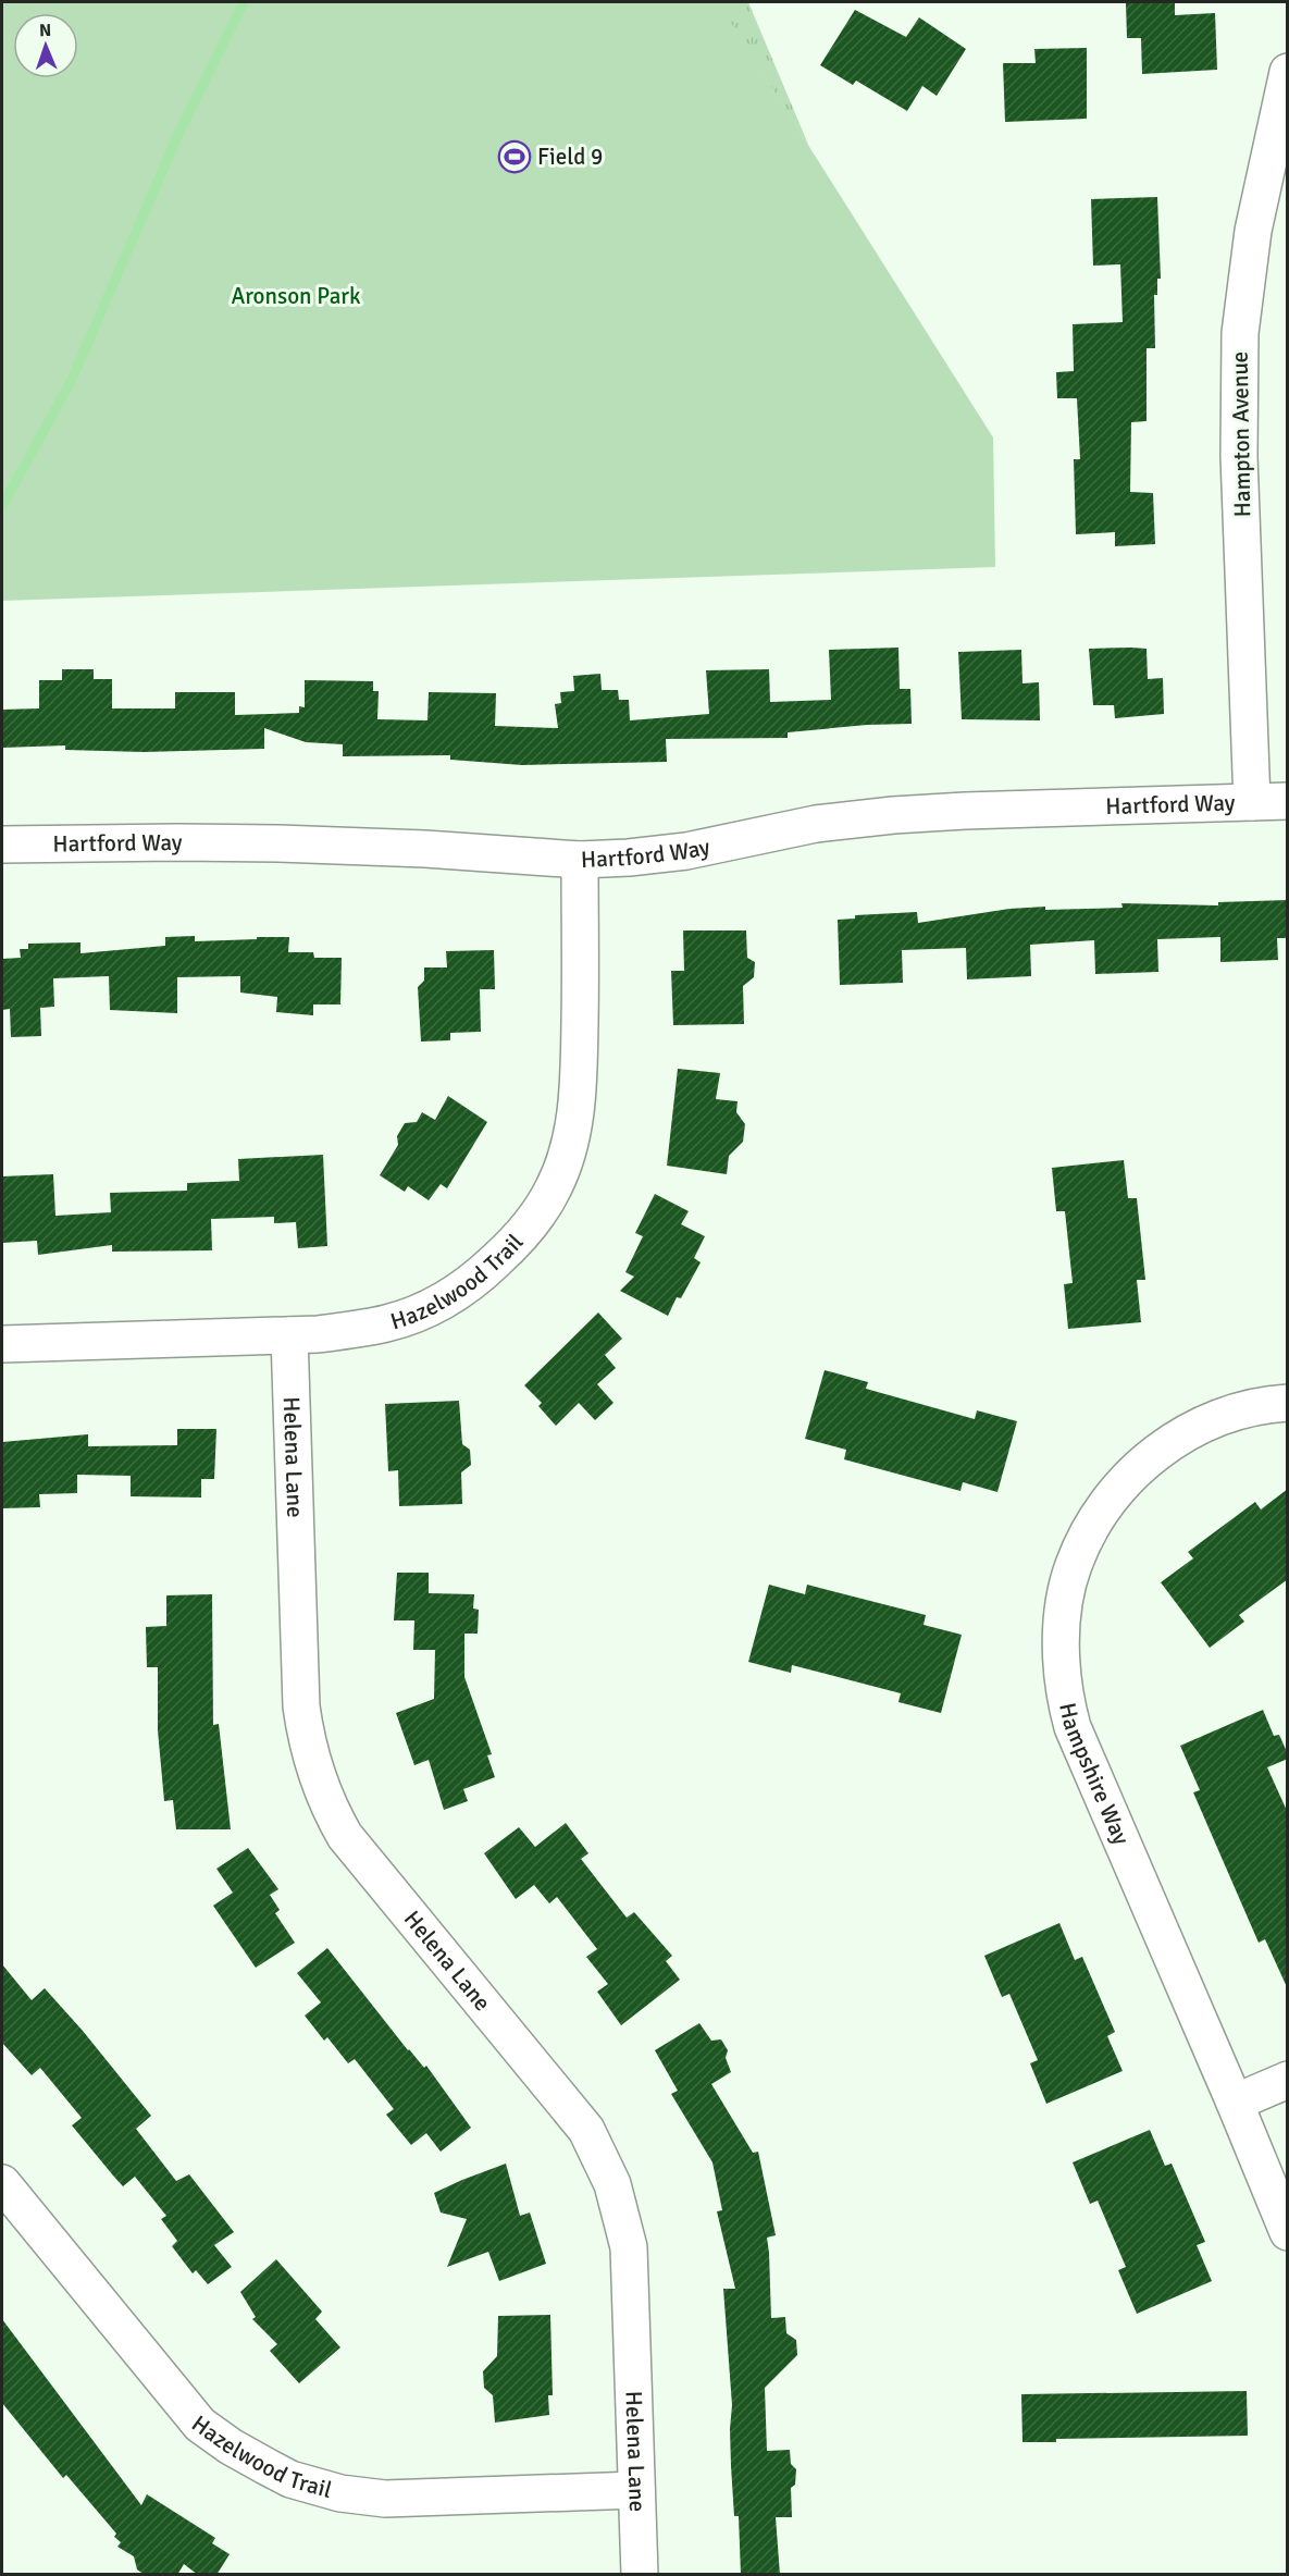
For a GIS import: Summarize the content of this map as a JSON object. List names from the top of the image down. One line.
{"streets":{"street":["Hampton Avenue","Hartford Way","Hazelwood Trail","Helena Lane","Hampshire Way"]},"crossings":[["Hampton Avenue","Hartford Way"],["Hartford Way","Hazelwood Trail"],["Hazelwood Trail","Helena Lane"]],"parks":["Aronson Park"],"places":{"sports":["Field 9"]},"north":"top"}
